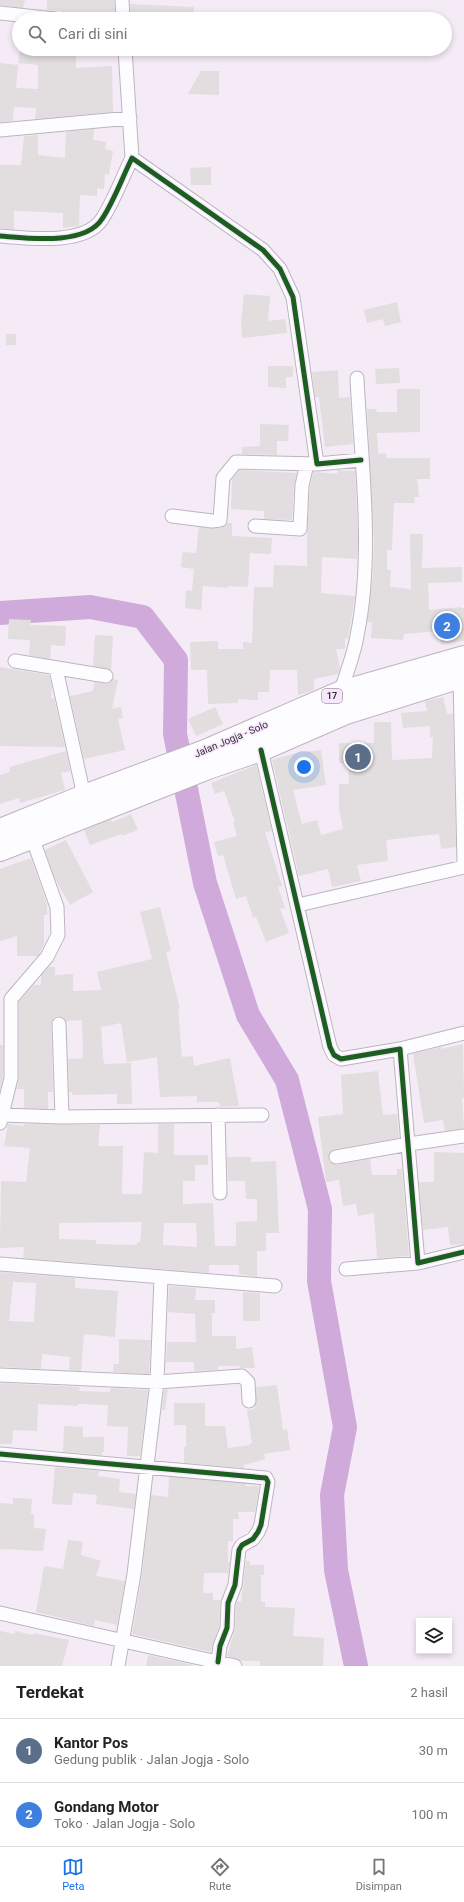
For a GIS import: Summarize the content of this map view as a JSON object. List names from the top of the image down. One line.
{"streets":{"highway":["17","Jalan Jogja - Solo"]},"page":{"search":"Cari di sini","pins":["2","1"],"heading":["Terdekat","2 hasil"],"list":[{"mark":"1","name":"Kantor Pos","note":"Gedung publik · Jalan Jogja - Solo","value":"30 m"},{"mark":"2","name":"Gondang Motor","note":"Toko · Jalan Jogja - Solo","value":"100 m"}],"nav":["Peta","Rute","Disimpan"]}}
